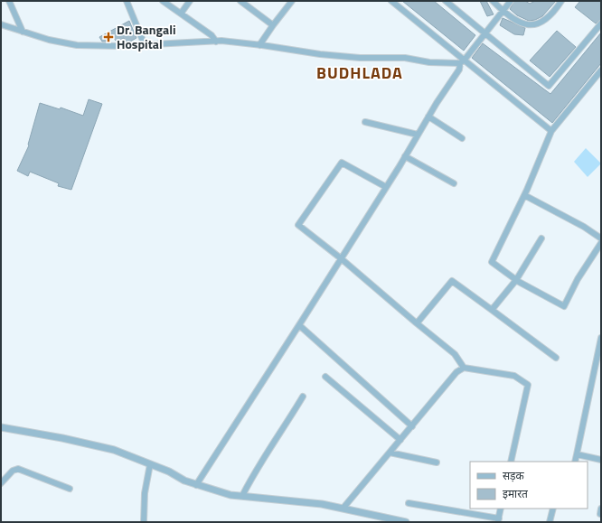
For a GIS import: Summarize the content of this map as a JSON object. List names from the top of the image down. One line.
{"districts":["BUDHLADA"],"places":{"health":["Dr. Bangali Hospital"]},"legend":["सड़क","इमारत"]}
